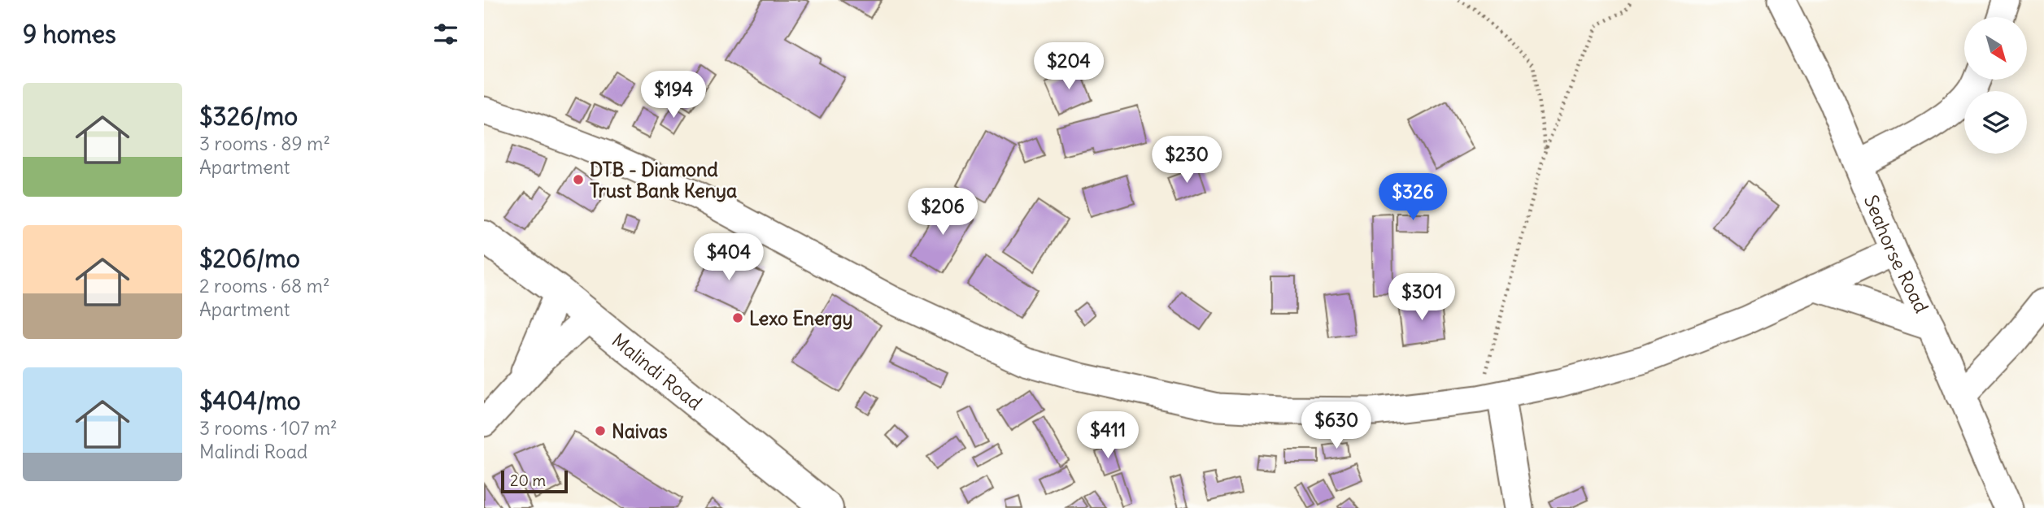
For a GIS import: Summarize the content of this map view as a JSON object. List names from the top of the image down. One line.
{"streets":{"highway":["Malindi Road"],"street":["Seahorse Road"]},"places":["DTB - Diamond Trust Bank Kenya","Lexo Energy","Naivas"],"scale_bar":"20 m","north":"bottom right","page":{"heading":"9 homes","price":["$204","$194","$230","$326","$206","$404","$301","$630","$411"],"list":[{"name":"$326/mo","note":"3 rooms · 89 m² · Apartment"},{"name":"$206/mo","note":"2 rooms · 68 m² · Apartment"},{"name":"$404/mo","note":"3 rooms · 107 m² · Malindi Road"}],"scale":"20 m"}}
